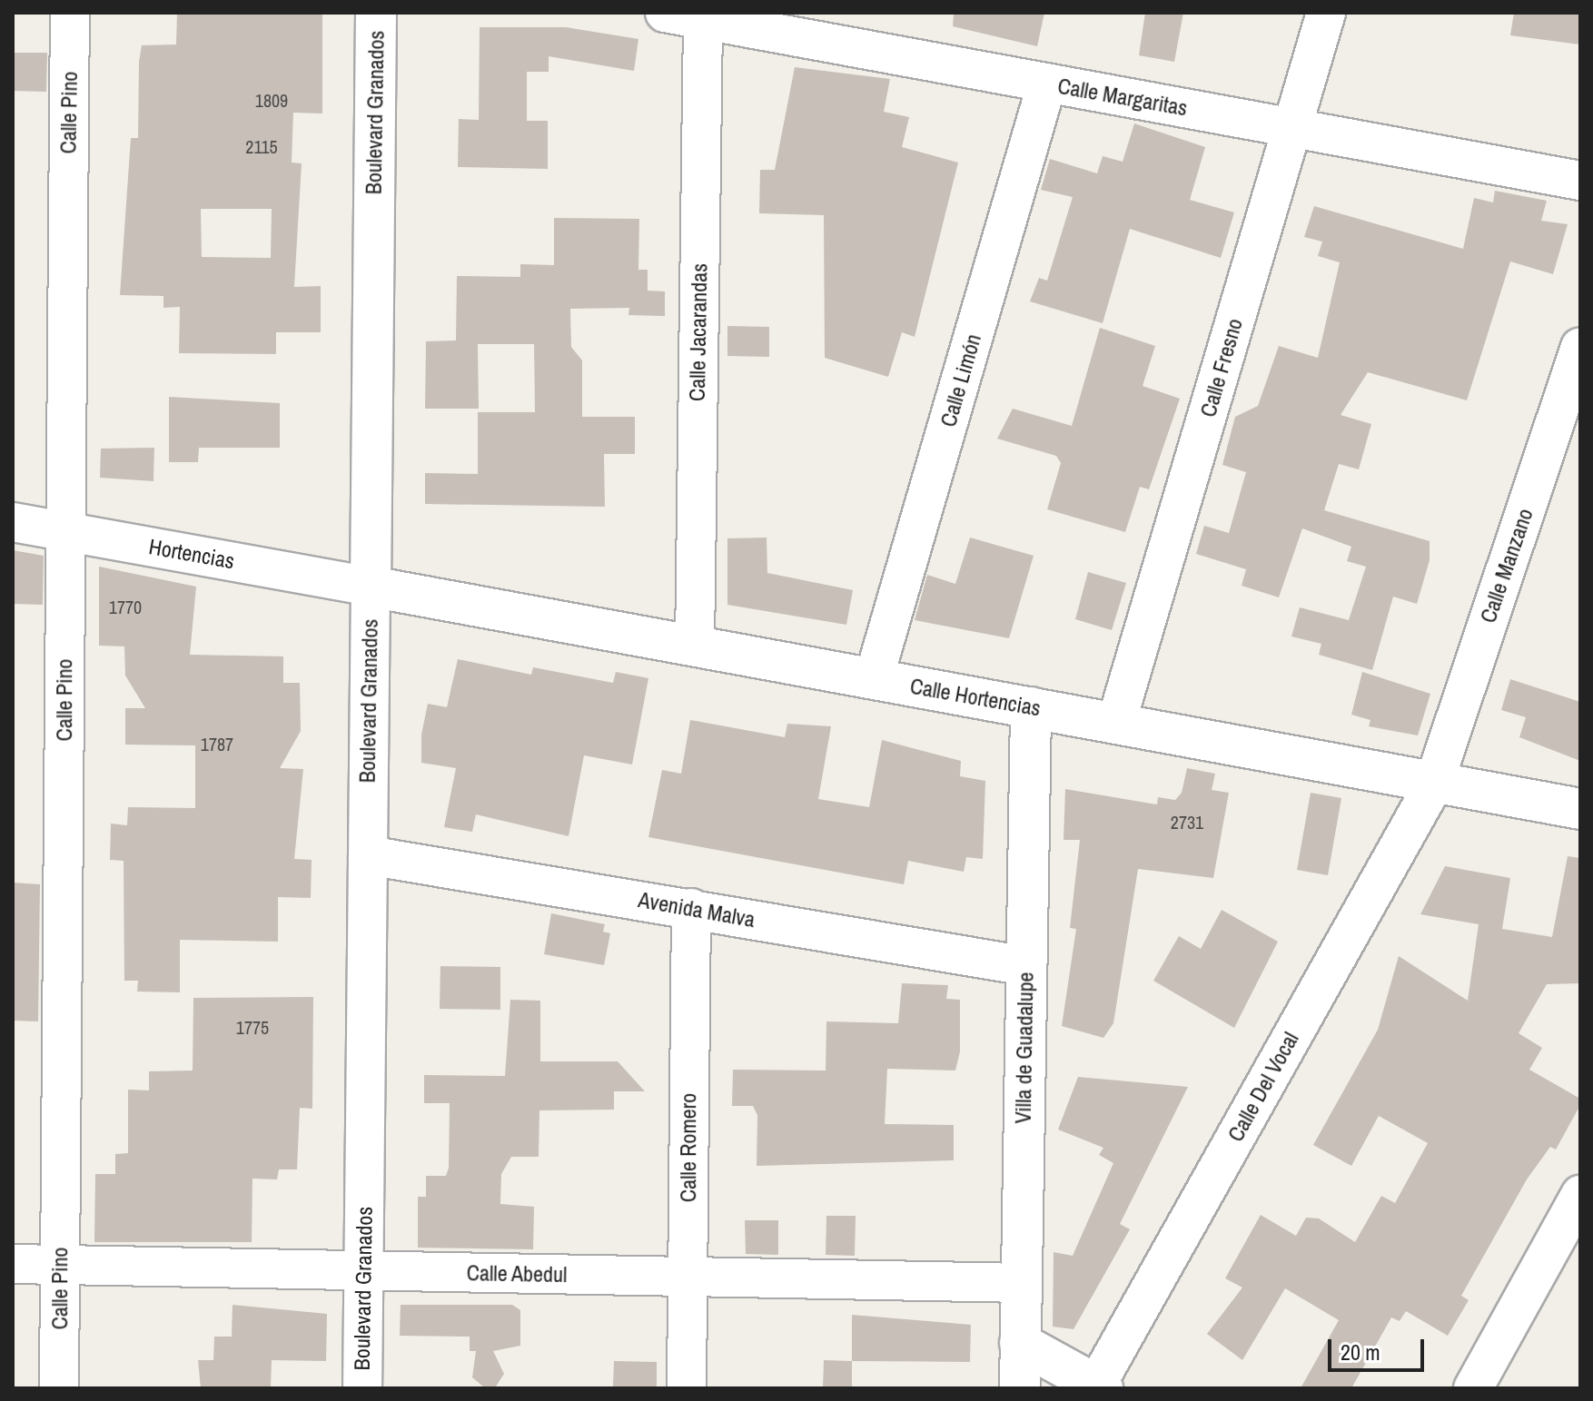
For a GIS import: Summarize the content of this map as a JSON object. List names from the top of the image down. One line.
{"streets":{"street":["Calle Margaritas","Calle Pino","Boulevard Granados","Calle Jacarandas","Calle Fresno","Calle Limón","Hortencias","Calle Manzano","Calle Hortencias","Avenida Malva","Villa de Guadalupe","Calle Del Vocal","Calle Romero","Calle Abedul"]},"crossings":[["Calle Margaritas","Calle Jacarandas"],["Calle Margaritas","Calle Fresno"],["Calle Margaritas","Calle Limón"],["Calle Pino","Hortencias"],["Calle Pino","Calle Abedul"],["Boulevard Granados","Hortencias"],["Boulevard Granados","Calle Hortencias"],["Boulevard Granados","Avenida Malva"],["Boulevard Granados","Calle Abedul"],["Calle Jacarandas","Calle Hortencias"],["Calle Fresno","Calle Hortencias"],["Calle Limón","Calle Hortencias"],["Hortencias","Calle Hortencias"],["Calle Manzano","Calle Hortencias"],["Calle Manzano","Calle Del Vocal"],["Calle Hortencias","Villa de Guadalupe"],["Calle Hortencias","Calle Del Vocal"],["Avenida Malva","Villa de Guadalupe"],["Avenida Malva","Calle Romero"],["Villa de Guadalupe","Calle Abedul"],["Calle Romero","Calle Abedul"]],"house_numbers":["1809","2115","1770","1787","2731","1775"],"scale_bar":"20 m"}
